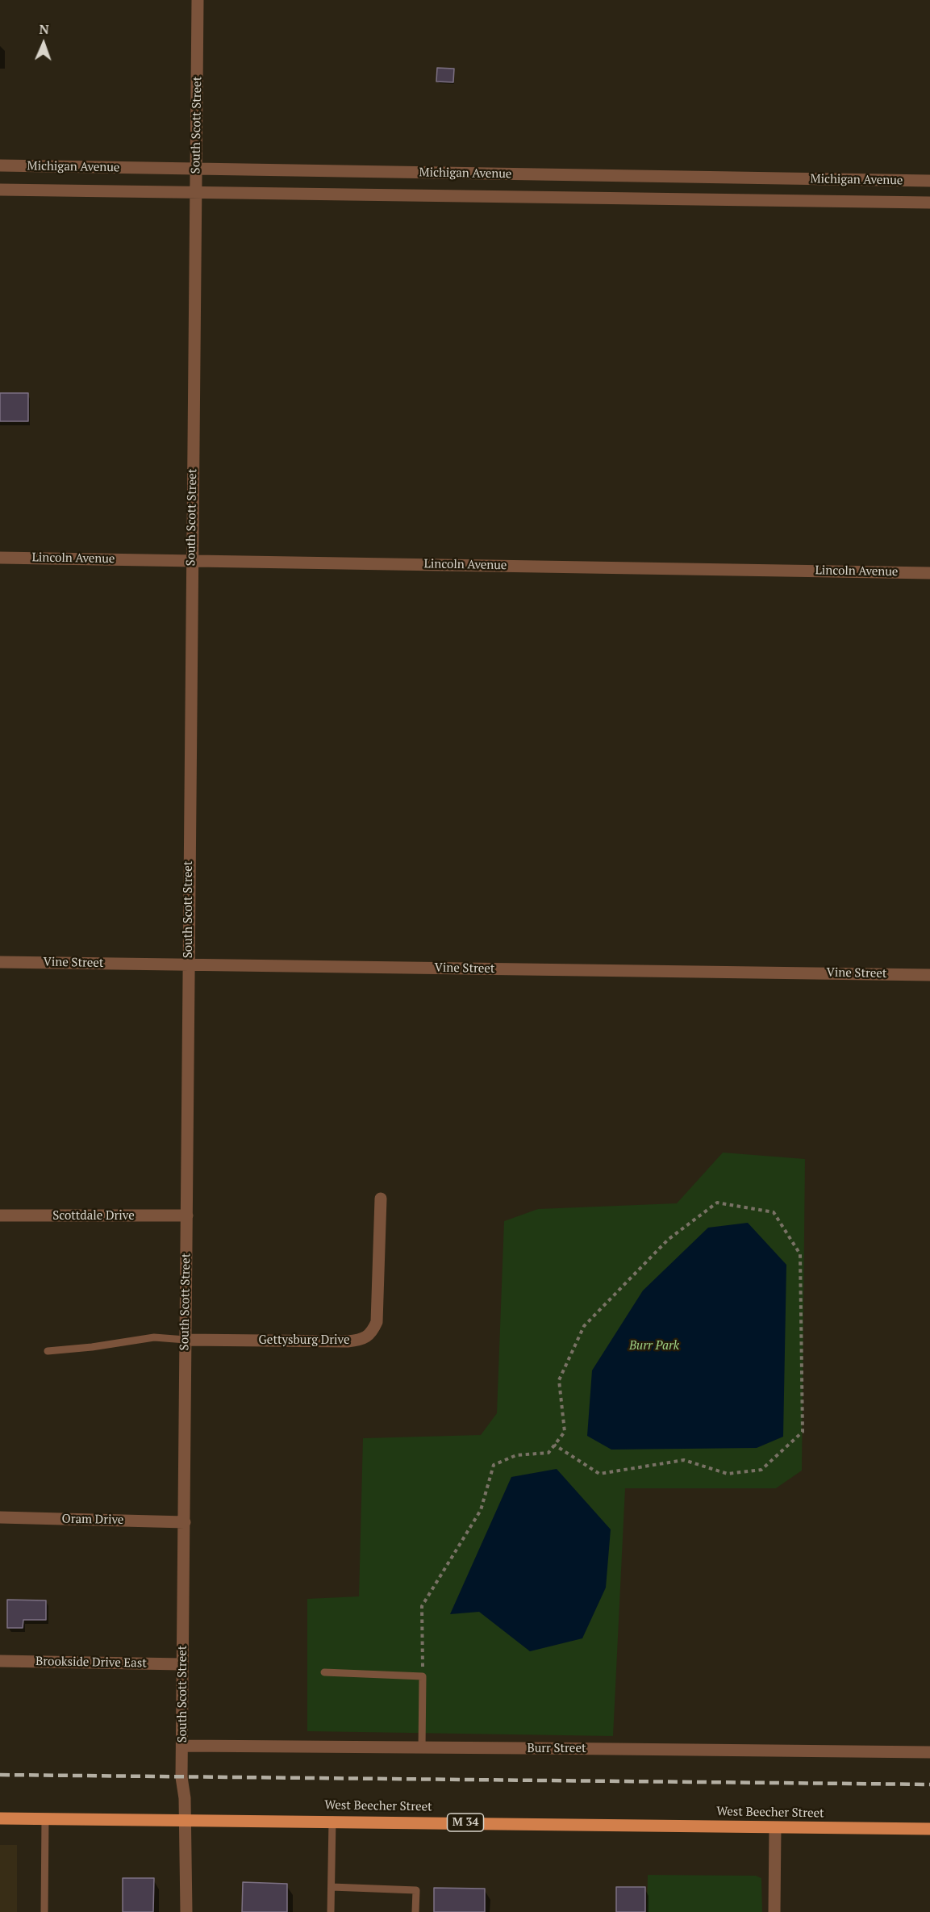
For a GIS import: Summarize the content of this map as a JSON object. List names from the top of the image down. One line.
{"streets":{"main road":["West Beecher Street","M 34"],"street":["South Scott Street","Michigan Avenue","Lincoln Avenue","Vine Street","Scottdale Drive","Gettysburg Drive","Oram Drive","Brookside Drive East","Burr Street"]},"crossings":[["South Scott Street","Michigan Avenue"],["South Scott Street","Lincoln Avenue"],["South Scott Street","Vine Street"],["South Scott Street","Scottdale Drive"],["South Scott Street","Gettysburg Drive"],["South Scott Street","Oram Drive"],["South Scott Street","Brookside Drive East"],["South Scott Street","Burr Street"],["South Scott Street","West Beecher Street"]],"parks":["Burr Park"],"north":"top"}
